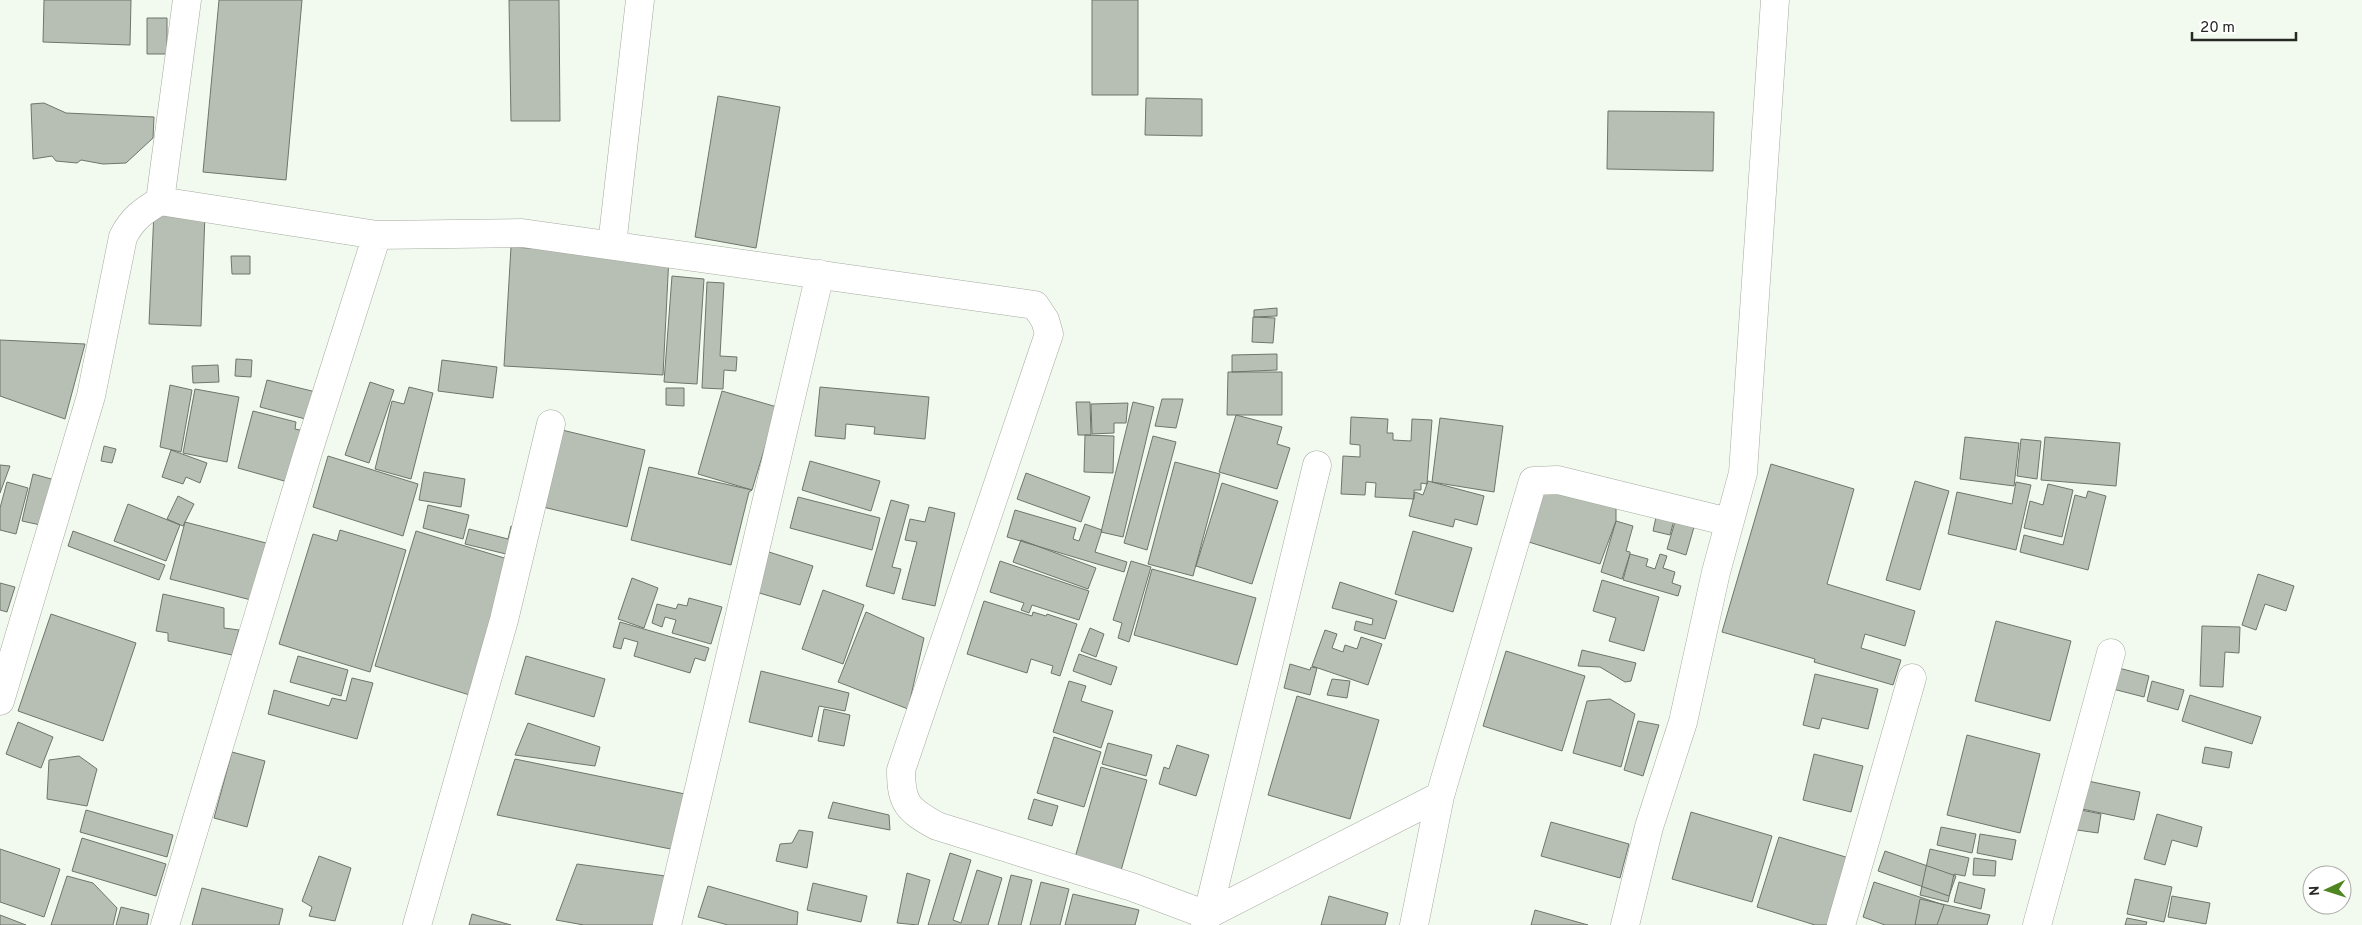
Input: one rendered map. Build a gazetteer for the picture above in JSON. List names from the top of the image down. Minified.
{"scale_bar":"20 m","north":"left"}
